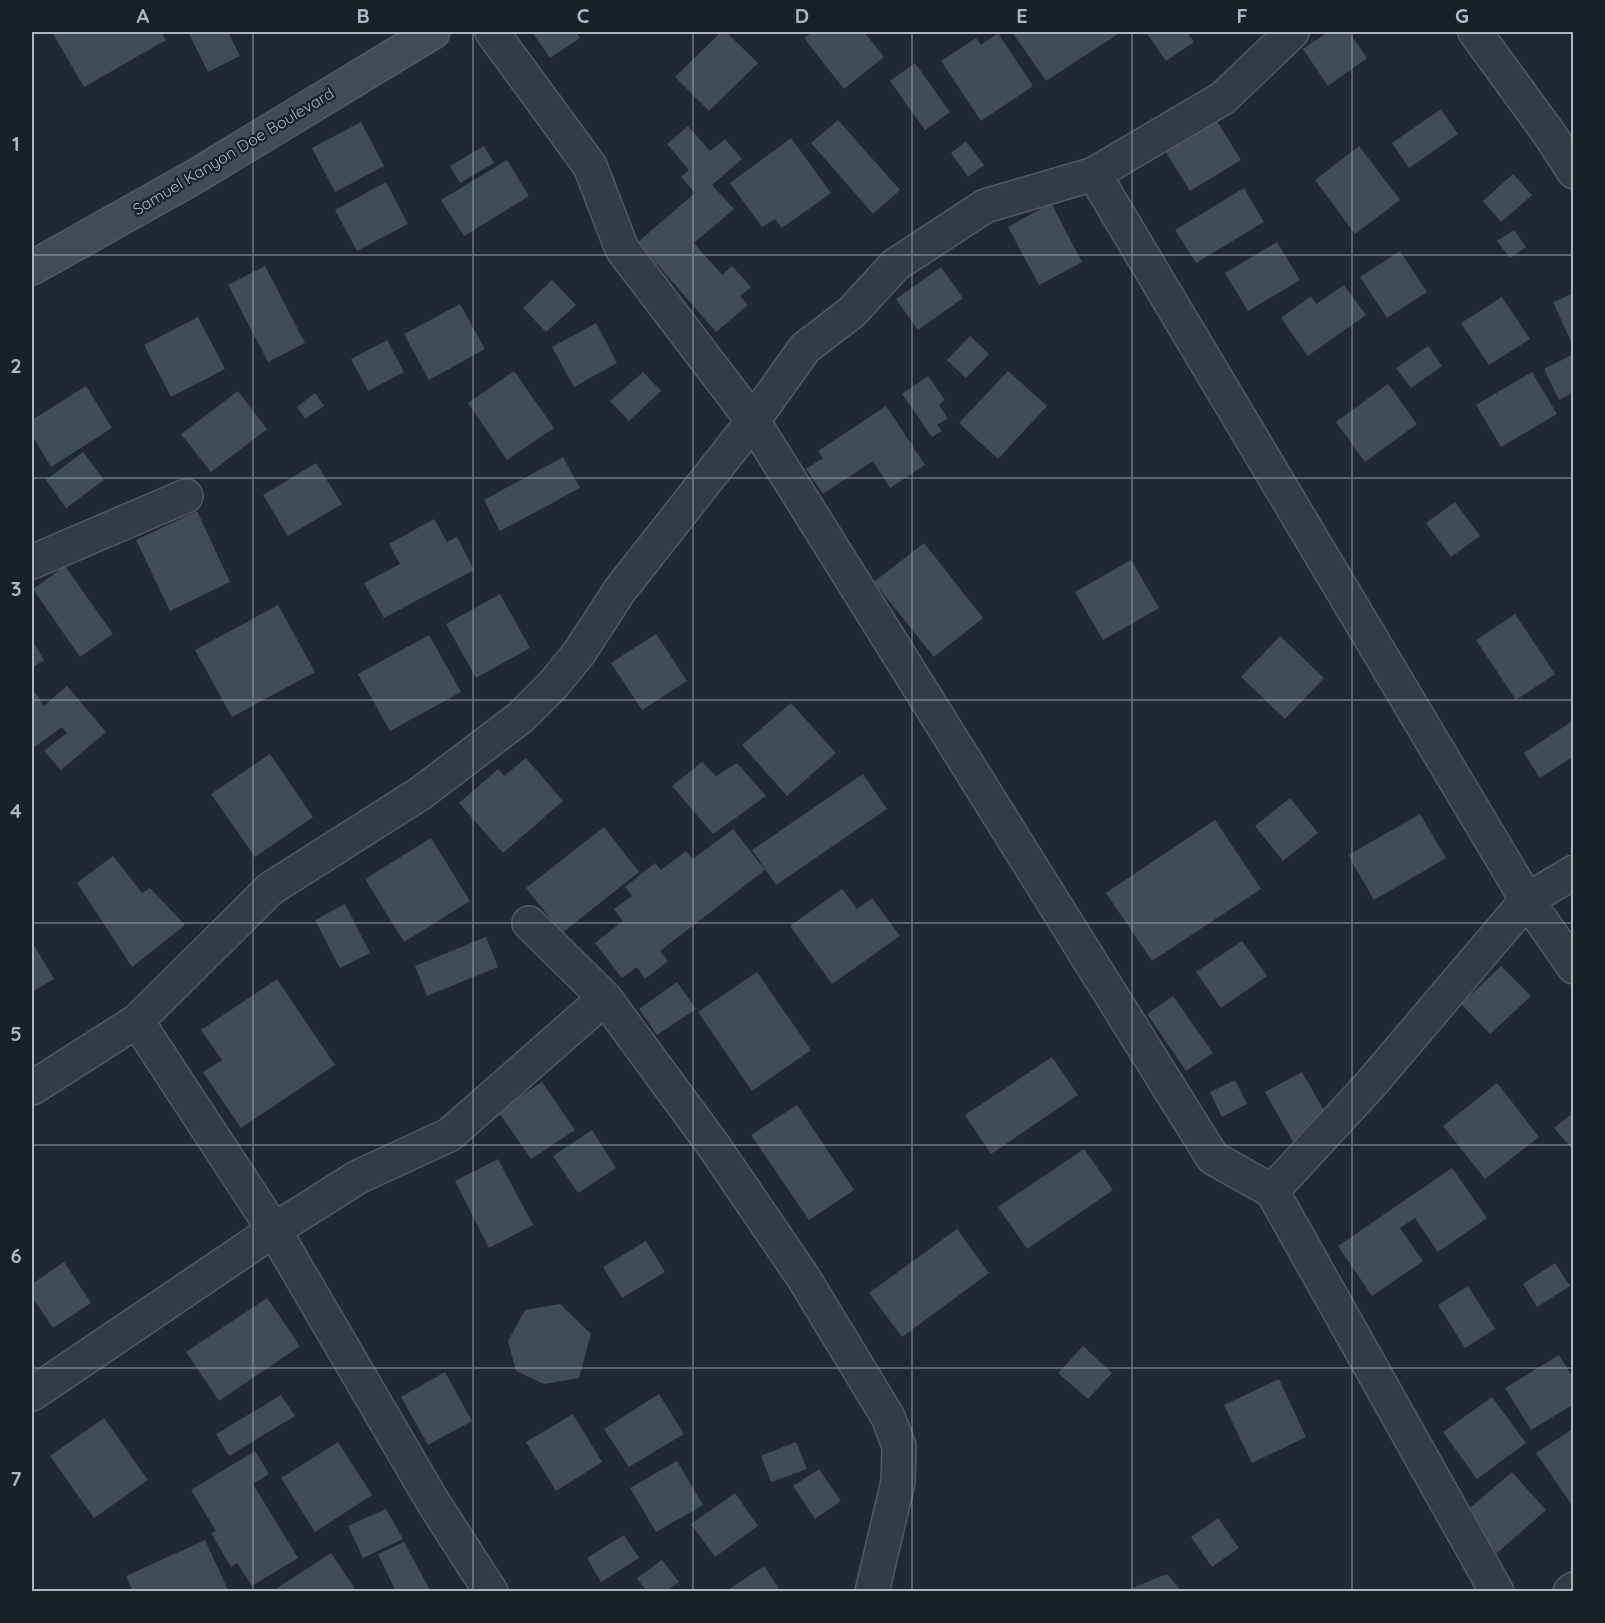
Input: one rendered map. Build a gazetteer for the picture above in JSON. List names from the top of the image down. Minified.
{"streets":{"street":["Samuel Kanyon Doe Boulevard"]},"grid":{"columns":["A","B","C","D","E","F","G"],"rows":["1","2","3","4","5","6","7"]}}
